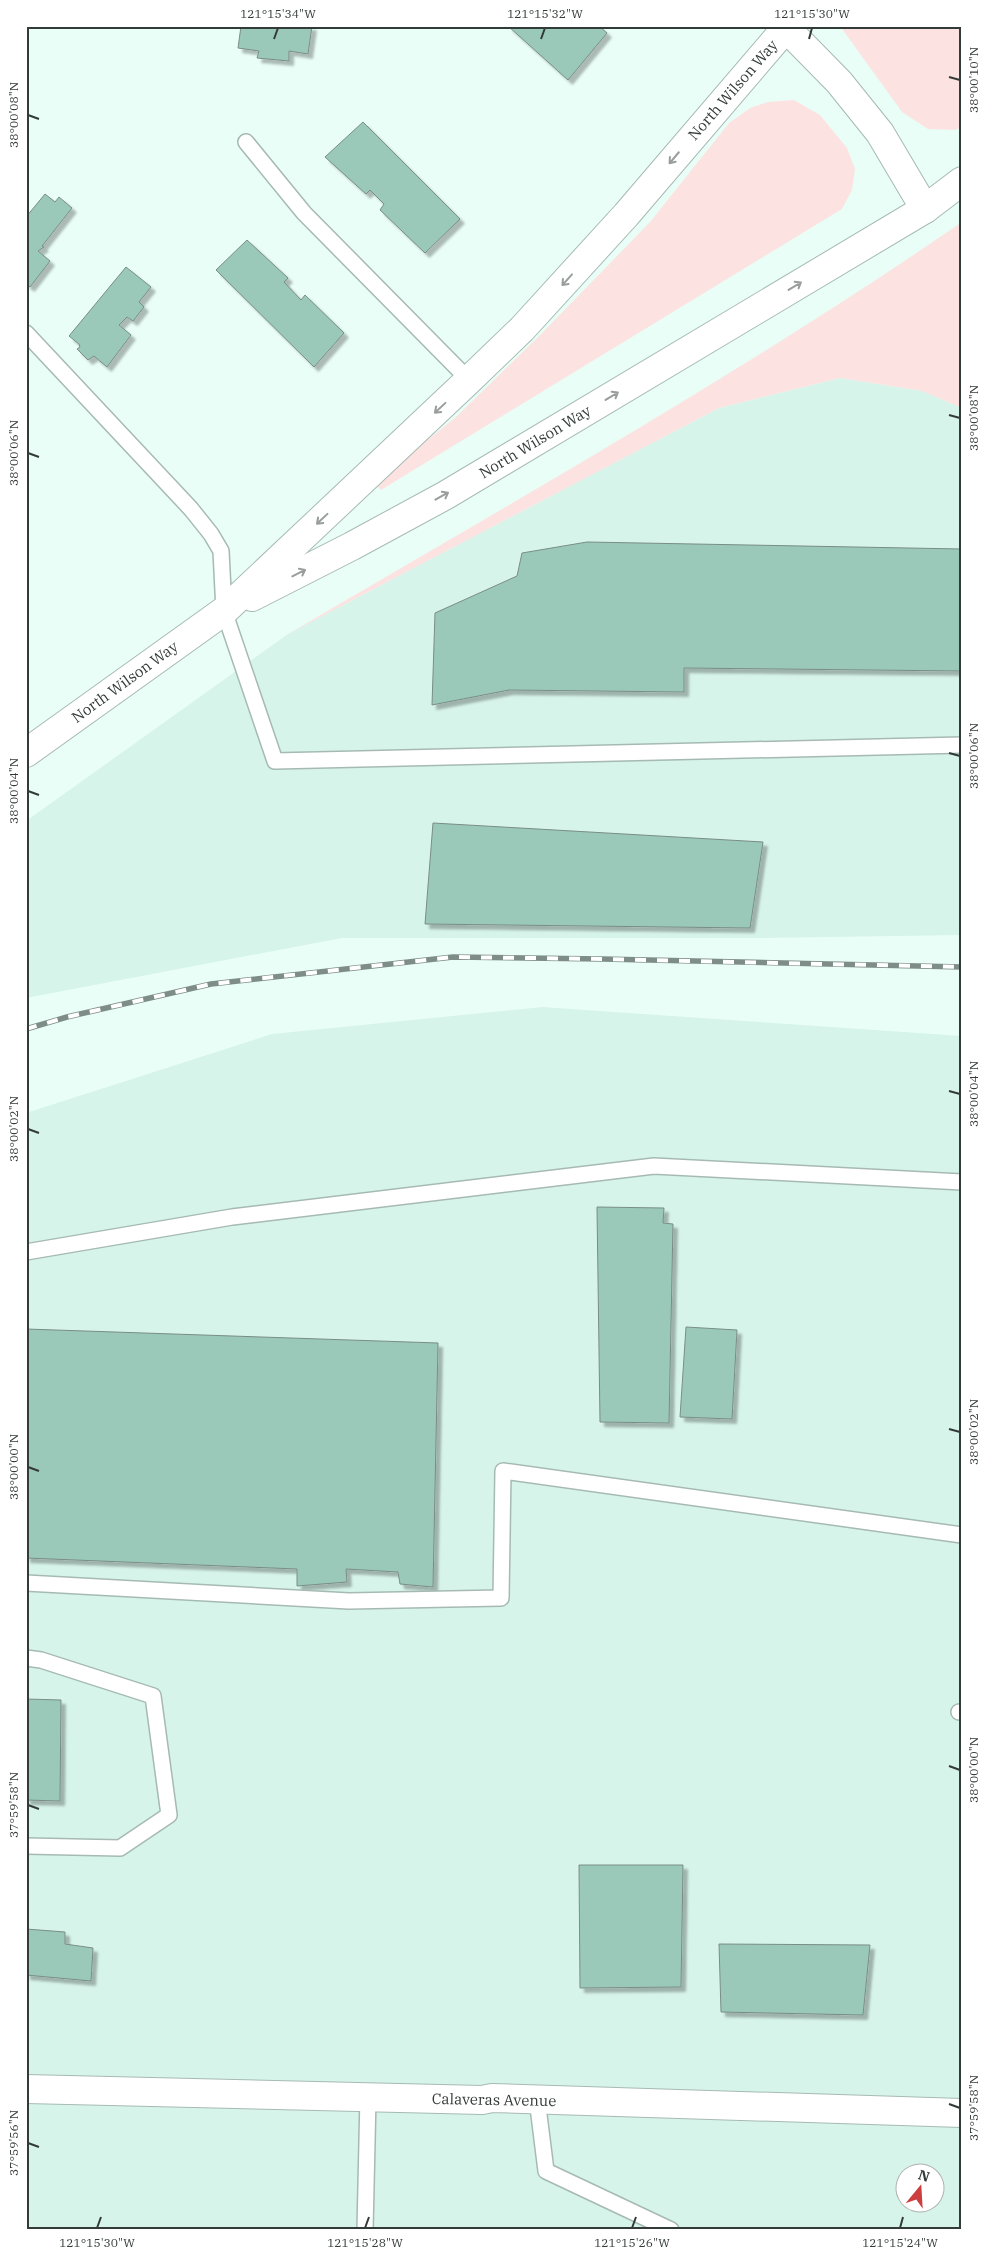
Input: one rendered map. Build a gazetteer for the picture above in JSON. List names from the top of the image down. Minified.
{"streets":{"main road":["North Wilson Way","Calaveras Avenue"]},"north":"top","coordinates":["121°15'34\"W","121°15'32\"W","121°15'30\"W","38°00'10\"N","38°00'08\"N","38°00'06\"N","38°00'04\"N","38°00'02\"N","38°00'00\"N","37°59'58\"N","37°59'56\"N","121°15'28\"W","121°15'26\"W","121°15'24\"W"]}
